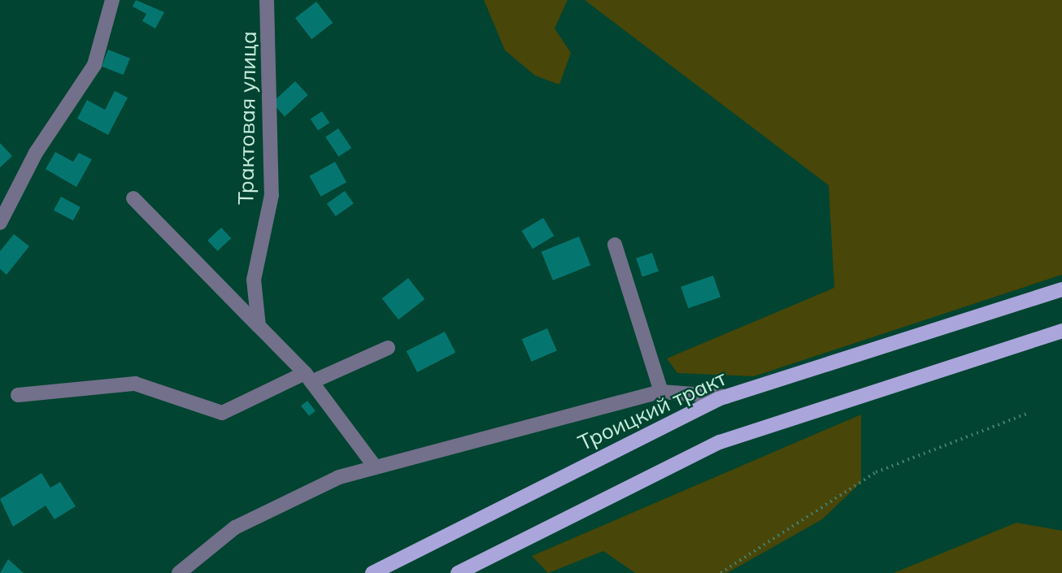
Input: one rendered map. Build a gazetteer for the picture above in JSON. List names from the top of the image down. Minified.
{"streets":{"main road":["Троицкий тракт"],"street":["Трактовая улица"]}}
